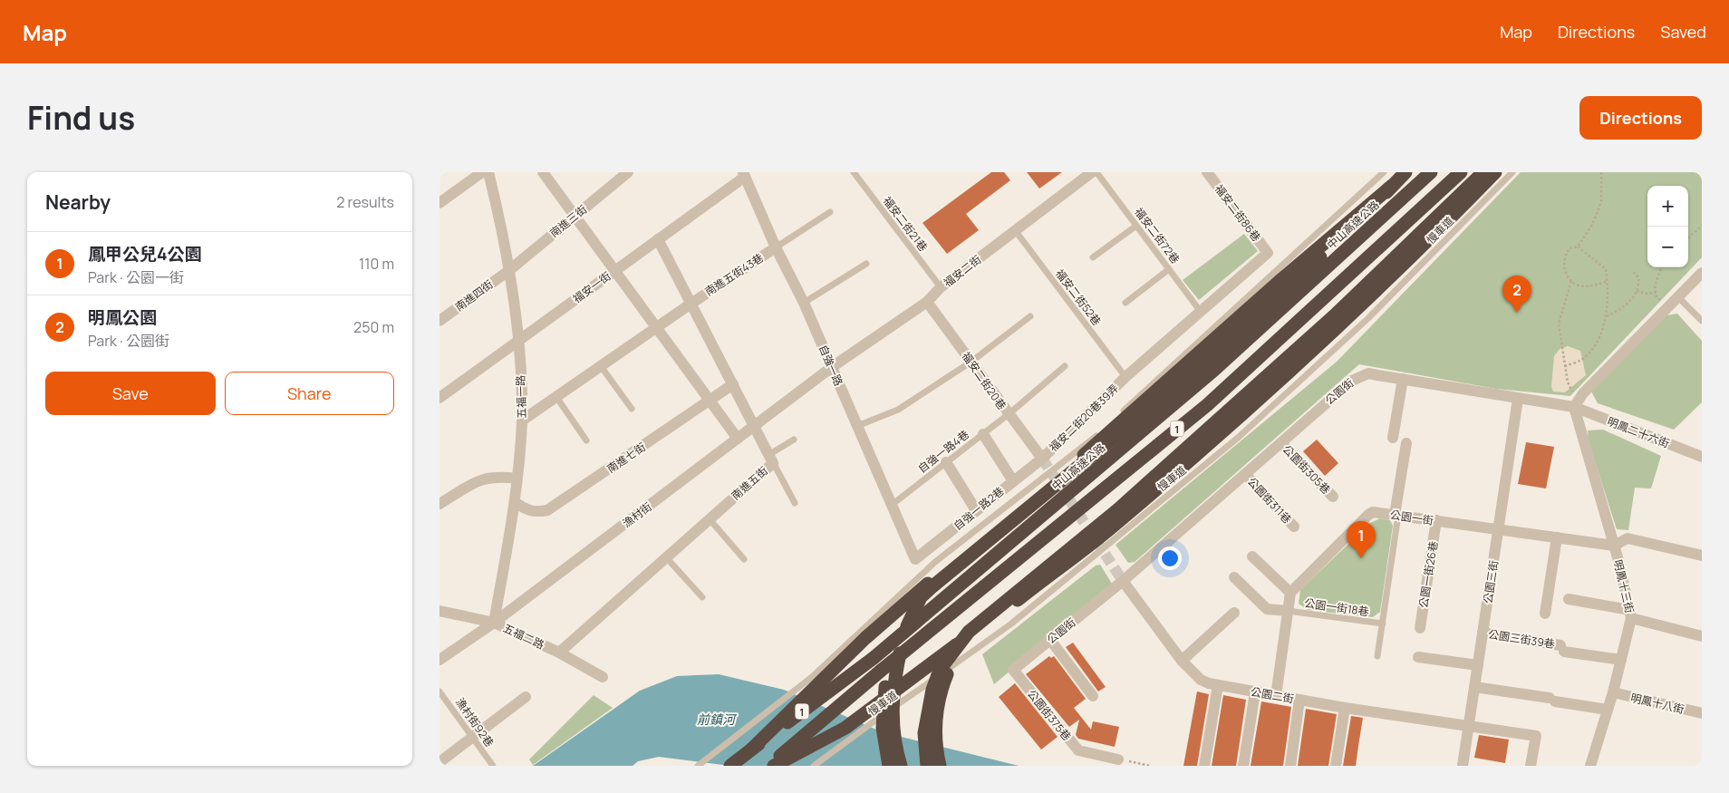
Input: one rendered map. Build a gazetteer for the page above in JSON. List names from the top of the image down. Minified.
{"streets":{"highway":["中山高速公路","1"],"street":["福安二街86巷","南進三街","福安二街","南進五街43巷","福安一街","南進四街","自強一路","福安二街20巷","公園街","五福一路","福安二街20巷39弄","明鳳二十六街","南進七街","公園街305巷","南進五街","公園街311巷","自強一路2巷","漁村街","公園一街","公園一街26巷","公園三街","明鳳十三街","五福二路","公園三街39巷","公園二街","明鳳十八街","公園街375巷"],"lane":["福安二街21巷","慢車道","福安二街72巷","福安二街52巷","自強一路4巷","公園一街18巷","漁村街92巷"]},"crossings":[["福安二街86巷","福安二街20巷39弄"],["南進三街","南進四街"],["南進三街","五福一路"],["福安二街21巷","福安二街"],["福安二街72巷","福安二街20巷39弄"],["福安二街","福安二街52巷"],["福安二街","自強一路"],["福安二街","福安二街20巷"],["福安二街","漁村街"],["南進五街43巷","自強一路"],["南進五街43巷","南進五街"],["福安一街","自強一路"],["福安一街","五福一路"],["福安一街","南進五街"],["南進四街","五福一路"],["福安二街52巷","福安二街20巷39弄"],["自強一路","自強一路4巷"],["自強一路","自強一路2巷"],["自強一路","漁村街"],["福安二街20巷","福安二街20巷39弄"],["福安二街20巷","自強一路4巷"],["福安二街20巷","自強一路2巷"],["公園街","明鳳二十六街"],["公園街","公園街305巷"],["公園街","公園街311巷"],["公園街","公園三街"],["公園街","明鳳十三街"],["公園街","公園二街"],["公園街","公園街375巷"],["五福一路","南進七街"],["五福一路","漁村街"],["五福一路","五福二路"],["福安二街20巷39弄","自強一路2巷"],["明鳳二十六街","明鳳十三街"],["南進七街","南進五街"],["南進五街","漁村街"],["南進五街","五福二路"],["漁村街","五福二路"],["公園一街","公園一街26巷"],["公園一街","公園三街"],["公園一街","明鳳十三街"],["公園一街","公園一街18巷"],["公園三街","公園三街39巷"],["公園三街","公園二街"],["明鳳十三街","公園三街39巷"],["明鳳十三街","明鳳十八街"]],"water":["前鎮河"],"page":{"header":"Map","nav":["Map","Directions","Saved"],"title":"Find us","buttons":["Directions",["Save","Share"]],"heading":["Nearby","2 results"],"map_buttons":["+","−"],"list":[{"mark":"1","name":"鳳甲公兒4公園","note":"Park · 公園一街","value":"110 m"},{"mark":"2","name":"明鳳公園","note":"Park · 公園街","value":"250 m"}],"pins":["2","1"]}}
